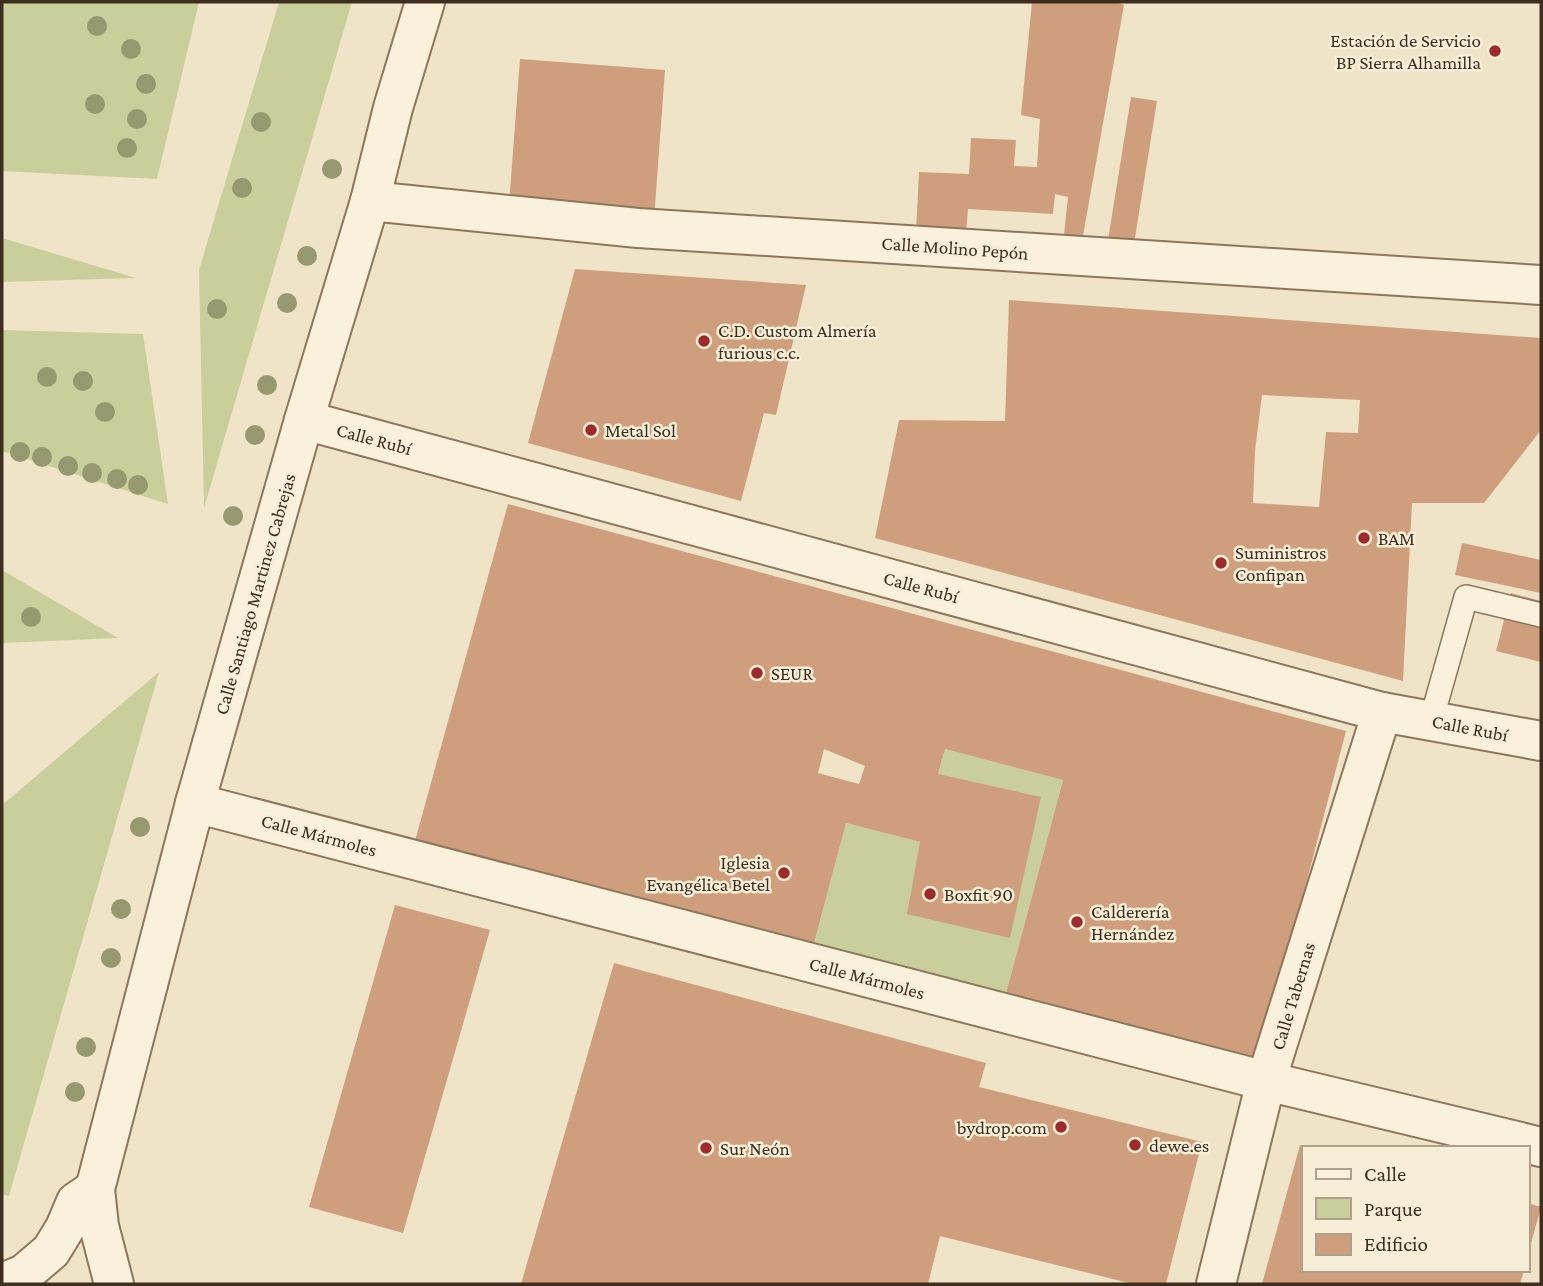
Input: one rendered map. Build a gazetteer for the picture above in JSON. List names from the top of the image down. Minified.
{"streets":{"street":["Calle Molino Pepón","Calle Rubí","Calle Santiago Martinez Cabrejas","Calle Mármoles","Calle Tabernas"]},"crossings":[["Calle Molino Pepón","Calle Santiago Martinez Cabrejas"],["Calle Rubí","Calle Santiago Martinez Cabrejas"],["Calle Rubí","Calle Tabernas"],["Calle Santiago Martinez Cabrejas","Calle Mármoles"],["Calle Mármoles","Calle Tabernas"]],"places":["Estación de Servicio BP Sierra Alhamilla","C.D. Custom Almería furious c.c.","Metal Sol","BAM","Suministros Confipan","SEUR","Iglesia Evangélica Betel","Boxfit 90","Calderería Hernández","bydrop.com","dewe.es","Sur Neón"],"legend":["Calle","Parque","Edificio"]}
